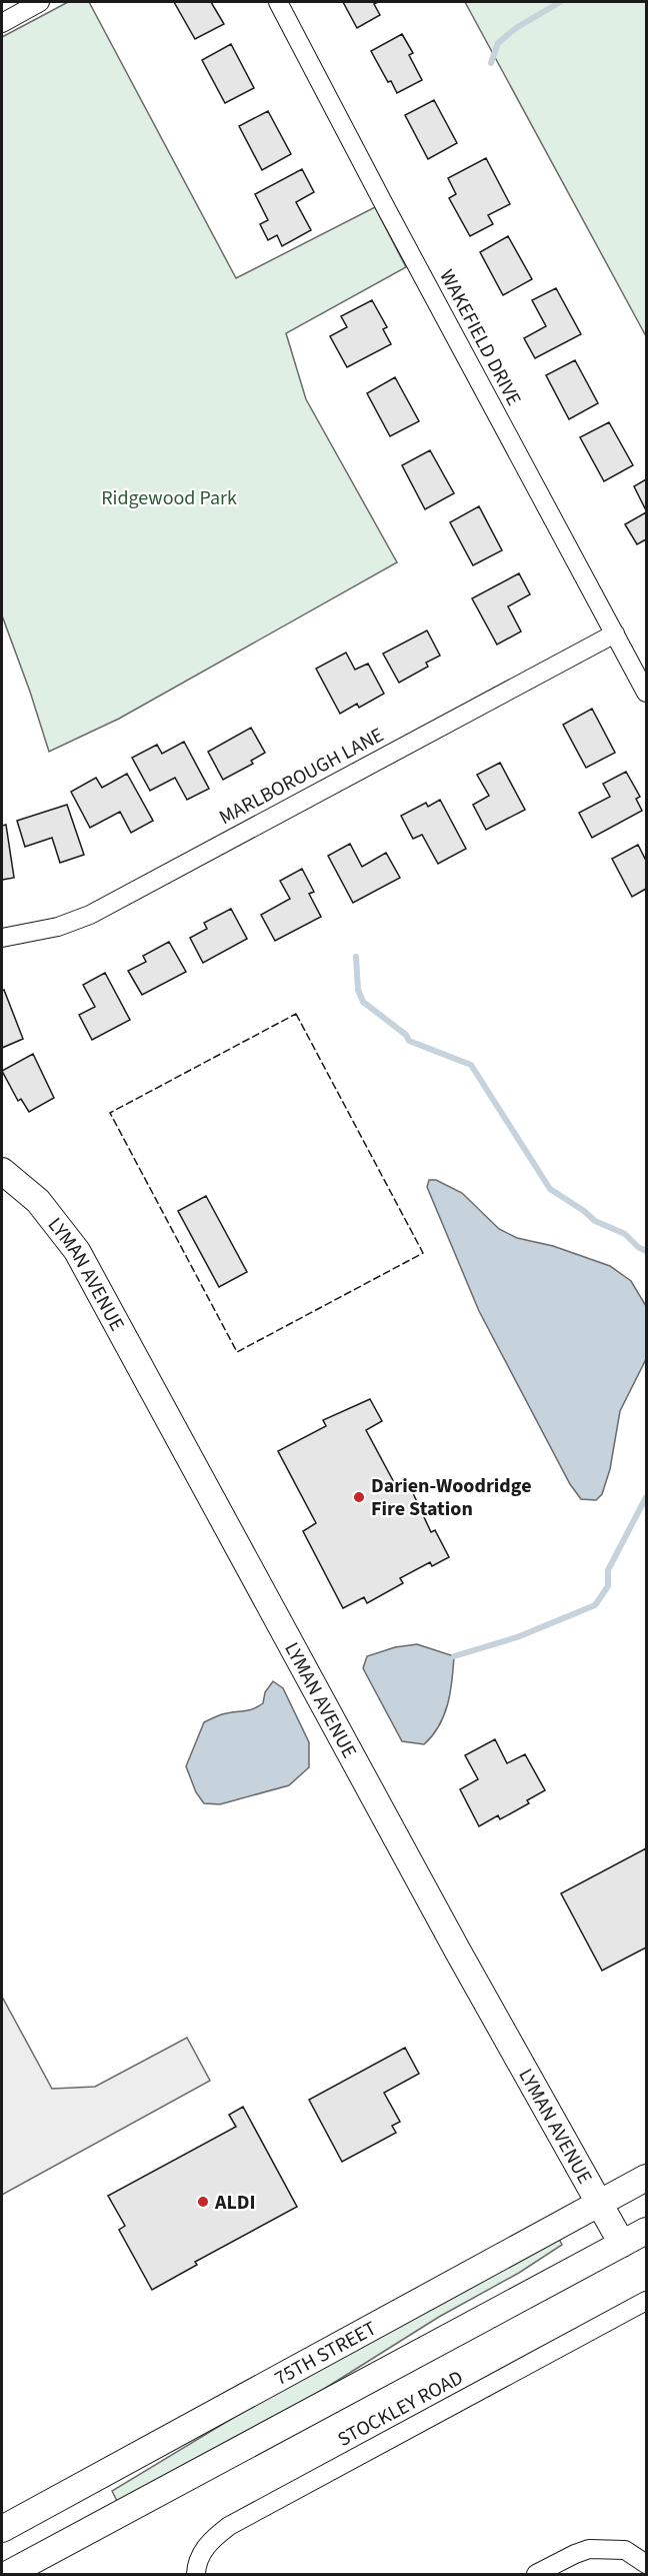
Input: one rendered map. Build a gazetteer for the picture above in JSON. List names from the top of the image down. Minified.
{"streets":{"main road":["LYMAN AVENUE","75TH STREET"],"street":["WAKEFIELD DRIVE","MARLBOROUGH LANE","STOCKLEY ROAD"]},"crossings":[["WAKEFIELD DRIVE","MARLBOROUGH LANE"],["LYMAN AVENUE","75TH STREET"]],"parks":["Ridgewood Park"],"places":["Darien-Woodridge Fire Station","ALDI"]}
